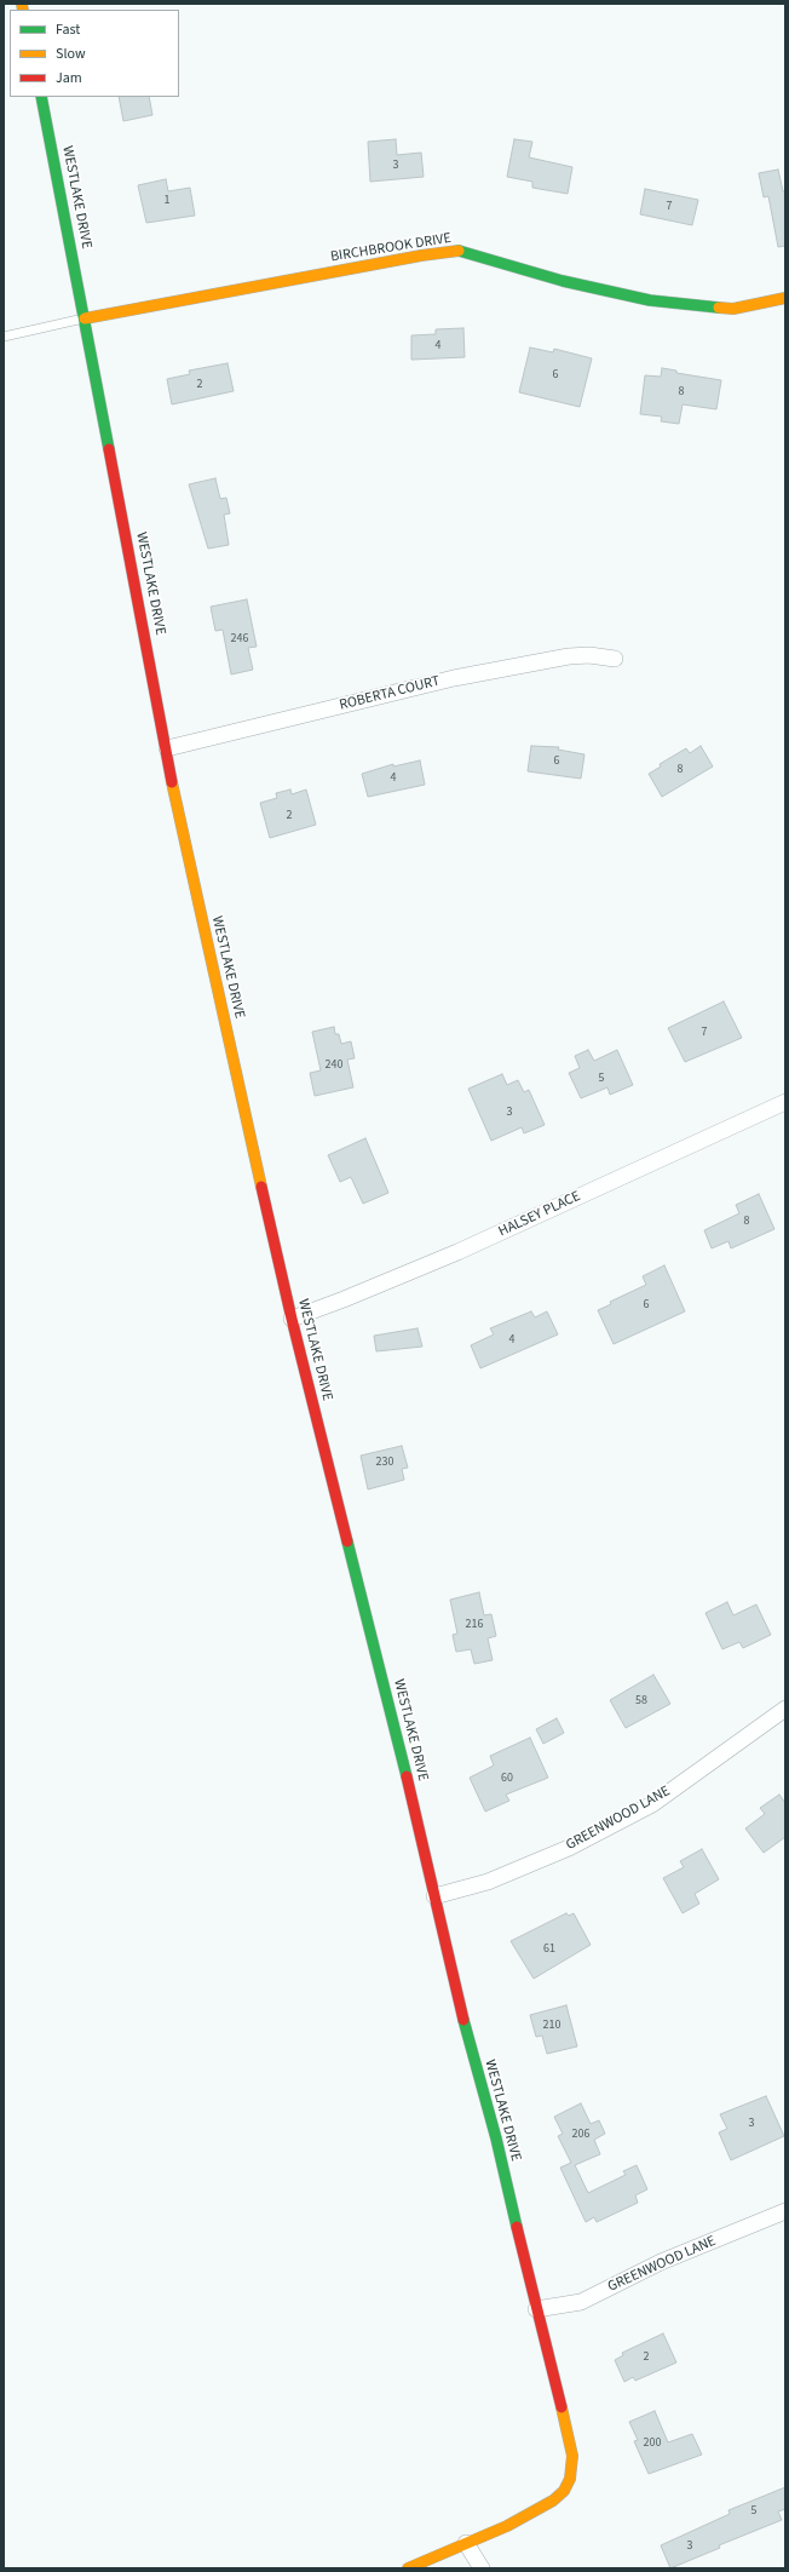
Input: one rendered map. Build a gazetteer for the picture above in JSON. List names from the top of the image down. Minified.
{"streets":{"street":["WESTLAKE DRIVE","BIRCHBROOK DRIVE","ROBERTA COURT","HALSEY PLACE","GREENWOOD LANE"]},"crossings":[["WESTLAKE DRIVE","BIRCHBROOK DRIVE"],["WESTLAKE DRIVE","ROBERTA COURT"],["WESTLAKE DRIVE","HALSEY PLACE"],["WESTLAKE DRIVE","GREENWOOD LANE"]],"house_numbers":["3","1","7","4","6","2","8","246","6","8","4","2","7","240","5","3","8","6","4","230","216","58","60","61","210","3","206","2","200","5","3"],"legend":["Fast","Slow","Jam"]}
